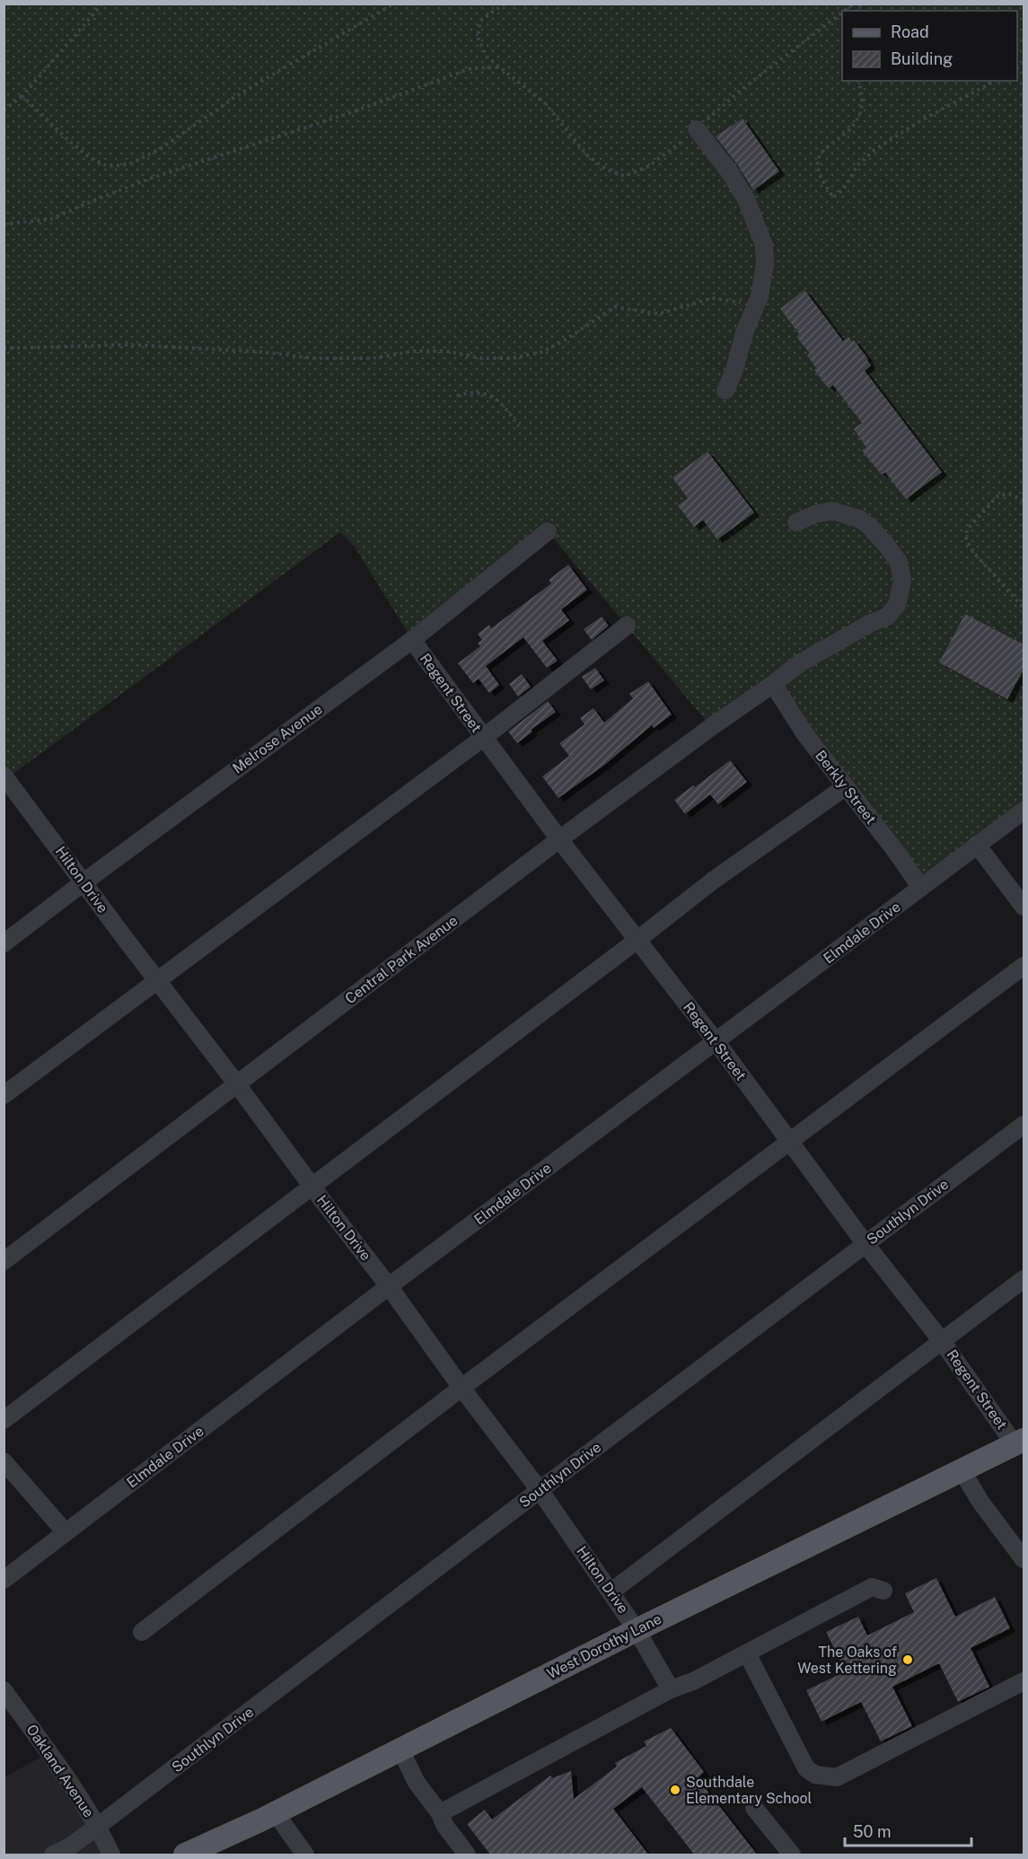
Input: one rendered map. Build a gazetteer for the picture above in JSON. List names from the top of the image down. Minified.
{"streets":{"main road":["West Dorothy Lane"],"street":["Regent Street","Melrose Avenue","Berkly Street","Hilton Drive","Elmdale Drive","Central Park Avenue","Southlyn Drive","Oakland Avenue"]},"crossings":[["Regent Street","Melrose Avenue"],["Regent Street","Elmdale Drive"],["Regent Street","Central Park Avenue"],["Regent Street","Southlyn Drive"],["Regent Street","West Dorothy Lane"],["Melrose Avenue","Hilton Drive"],["Berkly Street","Elmdale Drive"],["Berkly Street","Central Park Avenue"],["Hilton Drive","Elmdale Drive"],["Hilton Drive","Central Park Avenue"],["Hilton Drive","Southlyn Drive"],["Hilton Drive","West Dorothy Lane"],["Southlyn Drive","Oakland Avenue"]],"places":["The Oaks of West Kettering","Southdale Elementary School"],"legend":["Road","Building"],"scale_bar":"50 m"}
